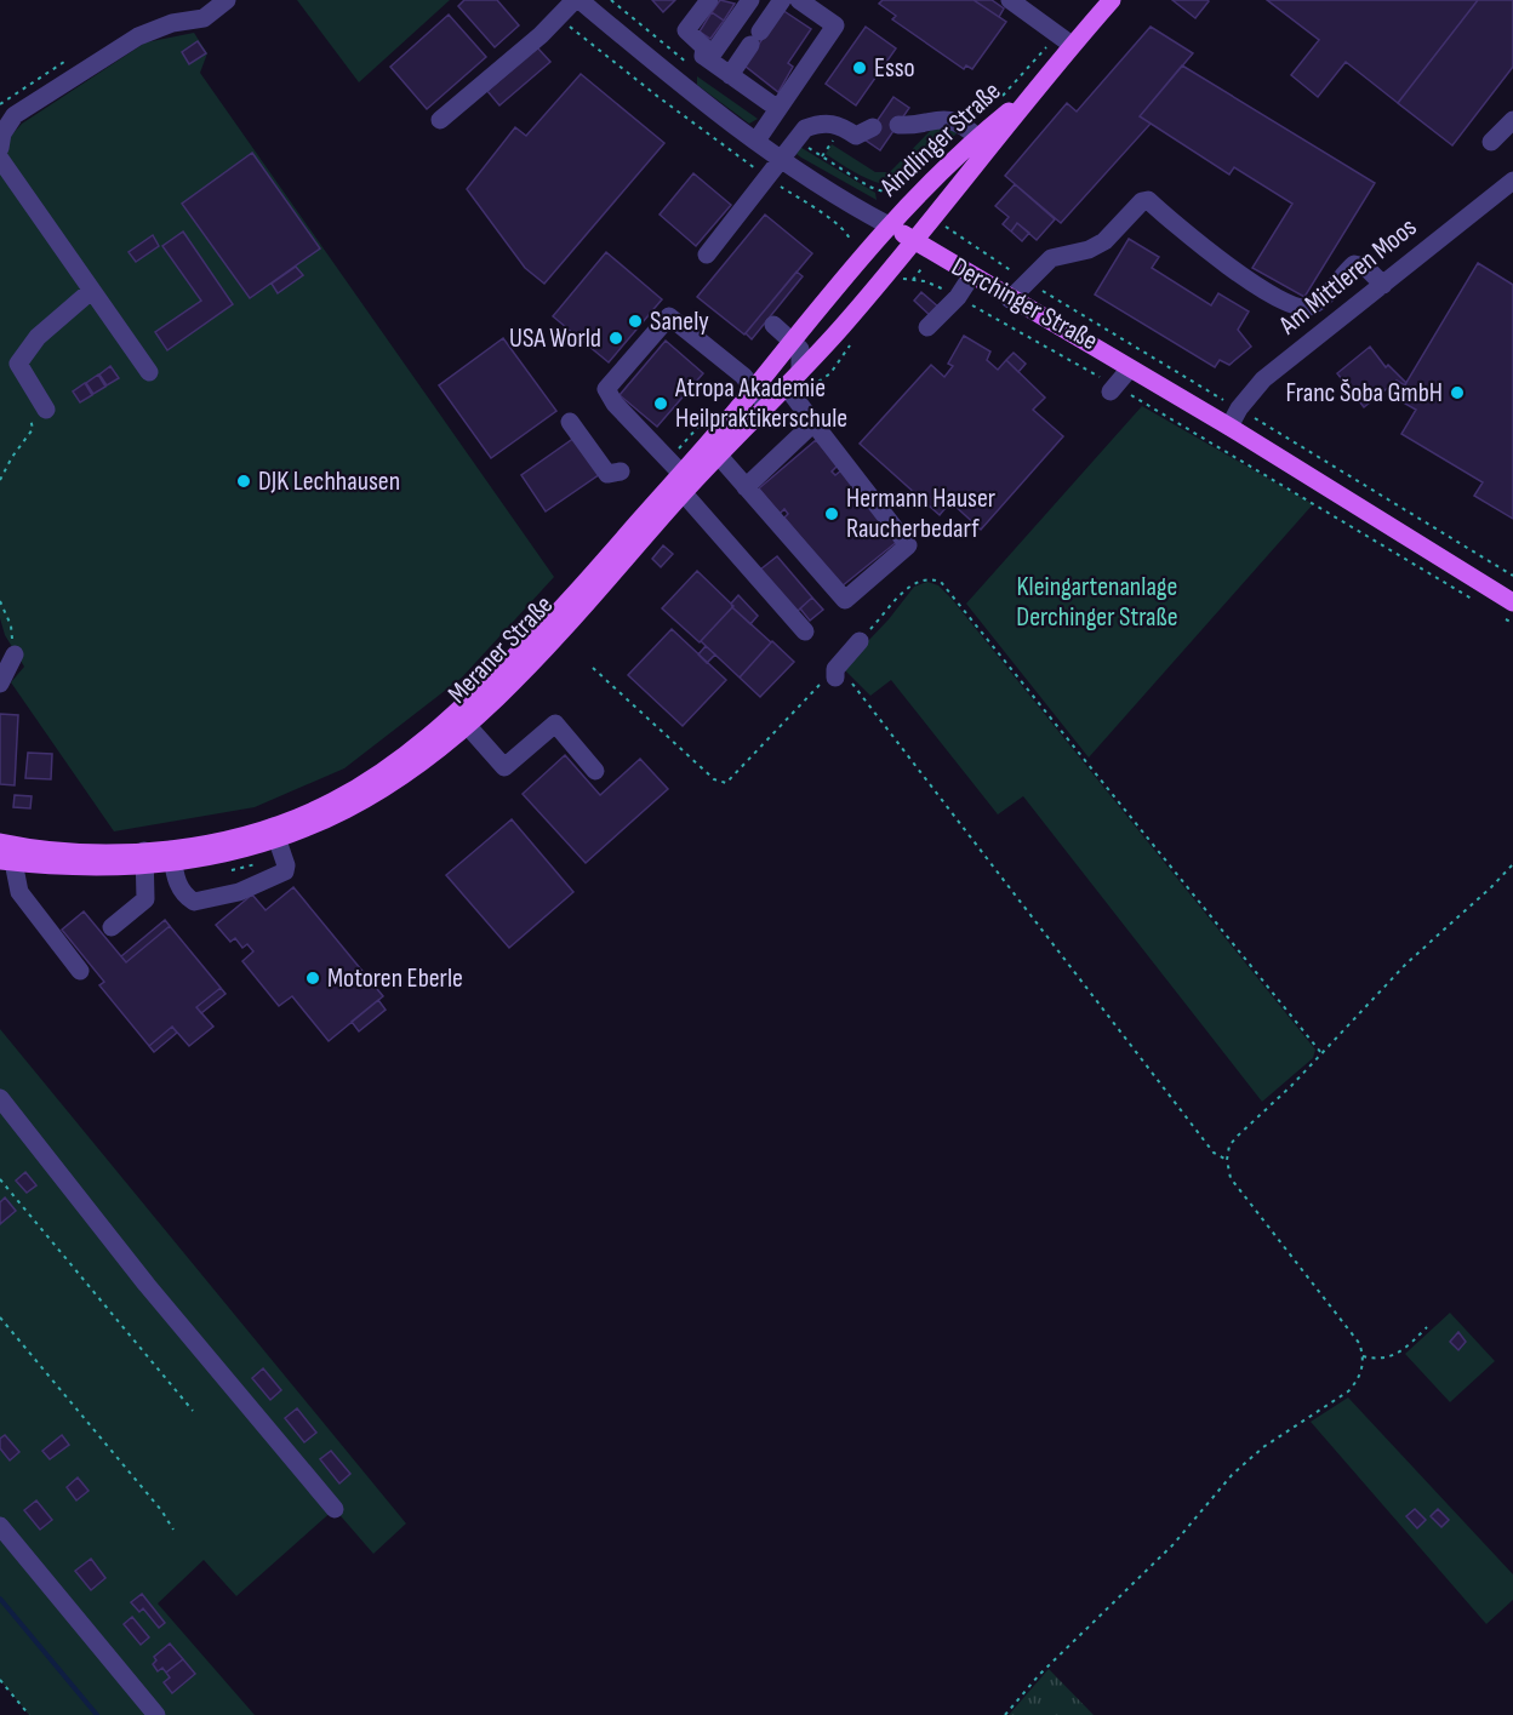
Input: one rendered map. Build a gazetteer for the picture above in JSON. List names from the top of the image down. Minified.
{"streets":{"main road":["Aindlinger Straße","Derchinger Straße","Meraner Straße"],"street":["Am Mittleren Moos"]},"crossings":[["Aindlinger Straße","Derchinger Straße"],["Aindlinger Straße","Meraner Straße"],["Am Mittleren Moos","Derchinger Straße"],["Derchinger Straße","Meraner Straße"]],"parks":["Kleingartenanlage Derchinger Straße"],"places":["Esso","Sanely","USA World","Franc Šoba GmbH","Atropa Akademie Heilpraktikerschule","DJK Lechhausen","Hermann Hauser Raucherbedarf","Motoren Eberle"]}
